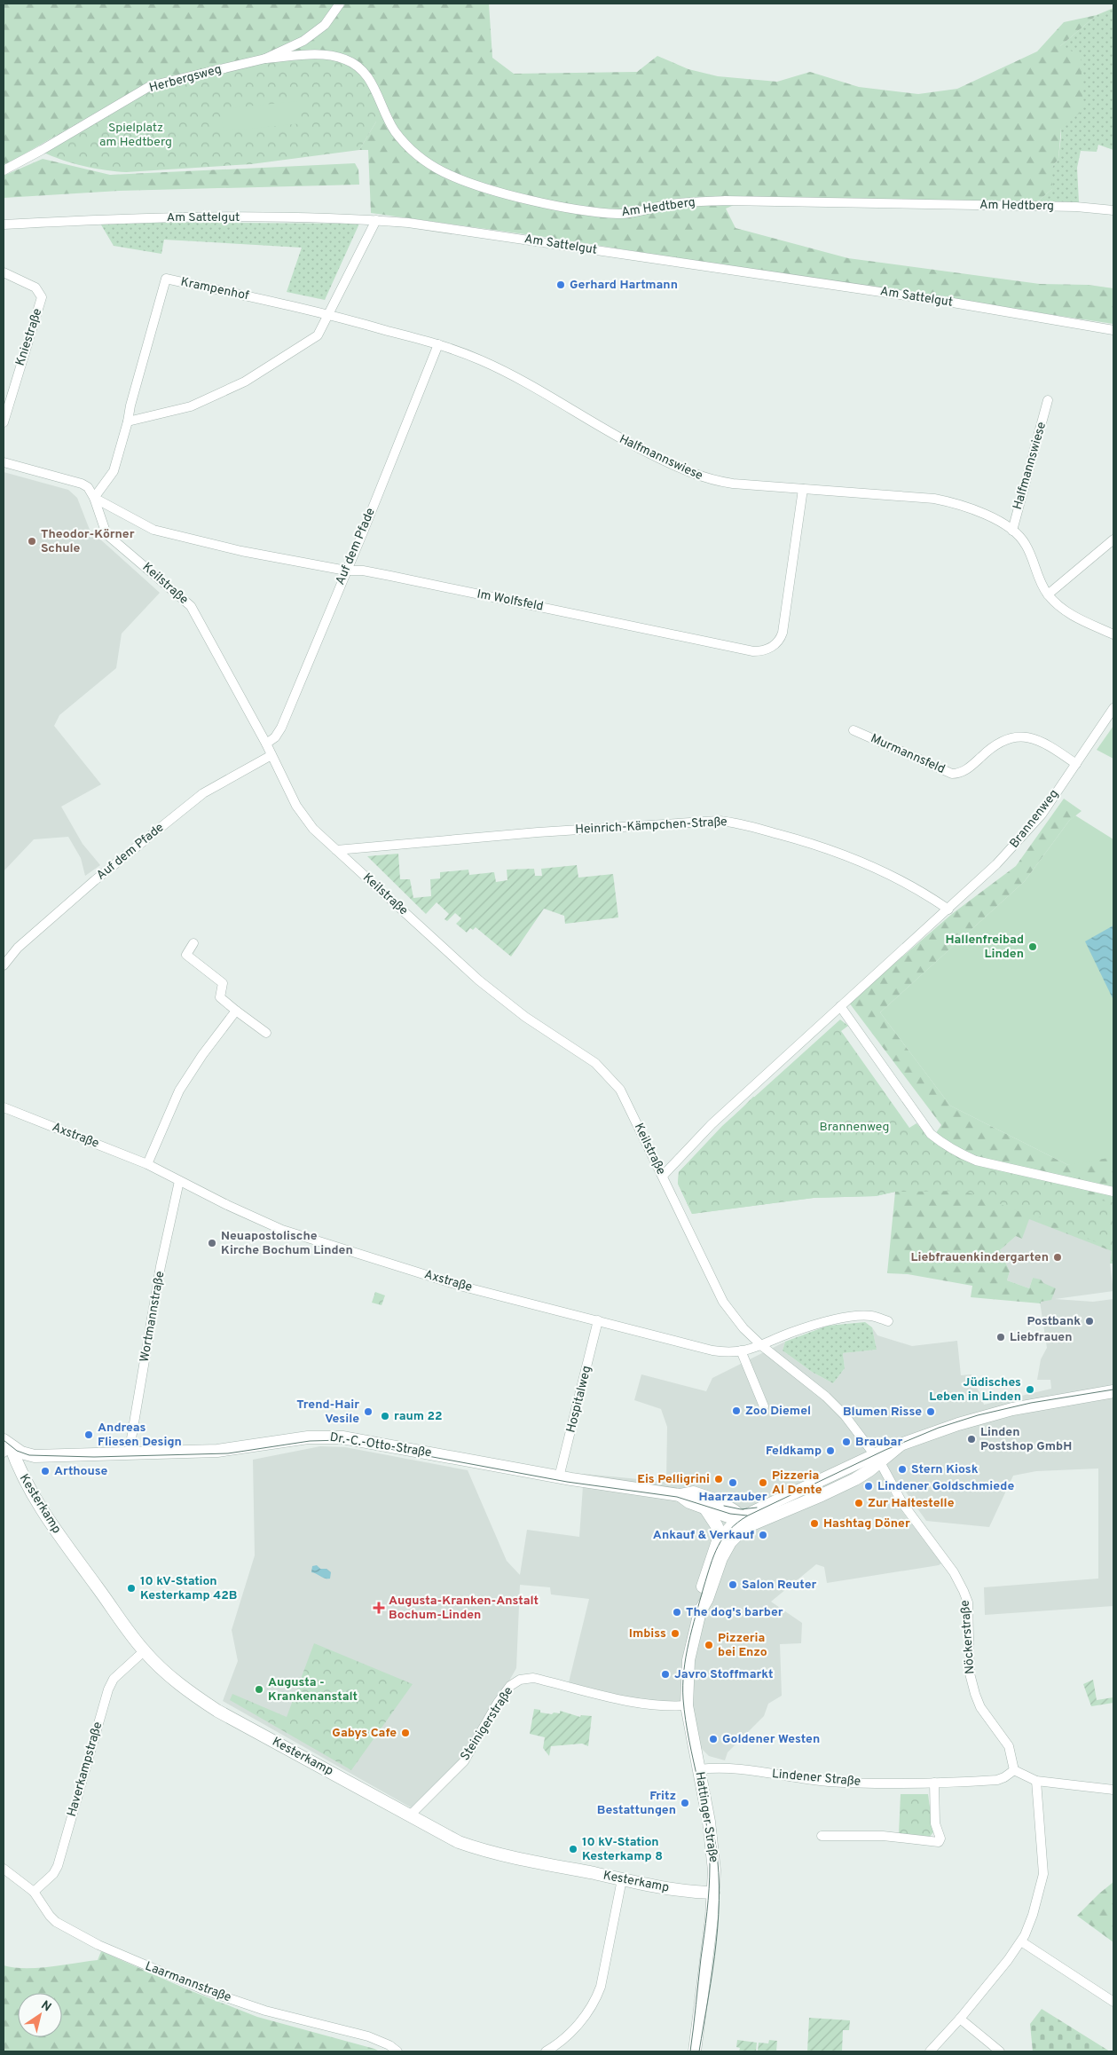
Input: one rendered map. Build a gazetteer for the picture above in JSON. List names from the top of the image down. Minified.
{"streets":{"street":["Herbergsweg","Am Hedtberg","Am Sattelgut","Krampenhof","Kniestraße","Halfmannswiese","Auf dem Pfade","Keilstraße","Im Wolfsfeld","Murmannsfeld","Brannenweg","Heinrich-Kämpchen-Straße","Axstraße","Wortmannstraße","Hospitalweg","Dr.-C.-Otto-Straße","Kesterkamp","Nöckerstraße","Steinigerstraße","Haverkampstraße","Lindener Straße","Hattinger Straße","Laarmannstraße"]},"crossings":[["Herbergsweg","Am Hedtberg"],["Krampenhof","Halfmannswiese"],["Krampenhof","Keilstraße"],["Krampenhof","Im Wolfsfeld"],["Halfmannswiese","Auf dem Pfade"],["Halfmannswiese","Im Wolfsfeld"],["Auf dem Pfade","Keilstraße"],["Auf dem Pfade","Im Wolfsfeld"],["Keilstraße","Im Wolfsfeld"],["Keilstraße","Brannenweg"],["Keilstraße","Heinrich-Kämpchen-Straße"],["Keilstraße","Axstraße"],["Keilstraße","Nöckerstraße"],["Keilstraße","Hattinger Straße"],["Murmannsfeld","Brannenweg"],["Brannenweg","Heinrich-Kämpchen-Straße"],["Axstraße","Wortmannstraße"],["Axstraße","Hospitalweg"],["Wortmannstraße","Dr.-C.-Otto-Straße"],["Hospitalweg","Dr.-C.-Otto-Straße"],["Dr.-C.-Otto-Straße","Kesterkamp"],["Dr.-C.-Otto-Straße","Hattinger Straße"],["Kesterkamp","Steinigerstraße"],["Kesterkamp","Haverkampstraße"],["Kesterkamp","Hattinger Straße"],["Nöckerstraße","Lindener Straße"],["Nöckerstraße","Hattinger Straße"],["Steinigerstraße","Hattinger Straße"],["Haverkampstraße","Laarmannstraße"],["Lindener Straße","Hattinger Straße"]],"parks":["Spielplatz am Hedtberg","Brannenweg"],"places":{"other":["Gerhard Hartmann","Theodor-Körner Schule","Hallenfreibad Linden","Neuapostolische Kirche Bochum Linden","Liebfrauenkindergarten","Postbank","Liebfrauen","Jüdisches Leben in Linden","Zoo Diemel","Trend-Hair Vesile","Blumen Risse","raum 22","Andreas Fliesen Design","Linden Postshop GmbH","Braubar","Feldkamp","Stern Kiosk","Arthouse","Eis Pelligrini","Haarzauber","Pizzeria Al Dente","Lindener Goldschmiede","Zur Haltestelle","Hashtag Döner","Ankauf & Verkauf","Salon Reuter","10 kV-Station Kesterkamp 42B","The dog's barber","Imbiss","Pizzeria bei Enzo","Javro Stoffmarkt","Augusta - Krankenanstalt","Gabys Cafe","Goldener Westen","Fritz Bestattungen","10 kV-Station Kesterkamp 8"],"health":["Augusta-Kranken-Anstalt Bochum-Linden"]},"north":"top right"}
